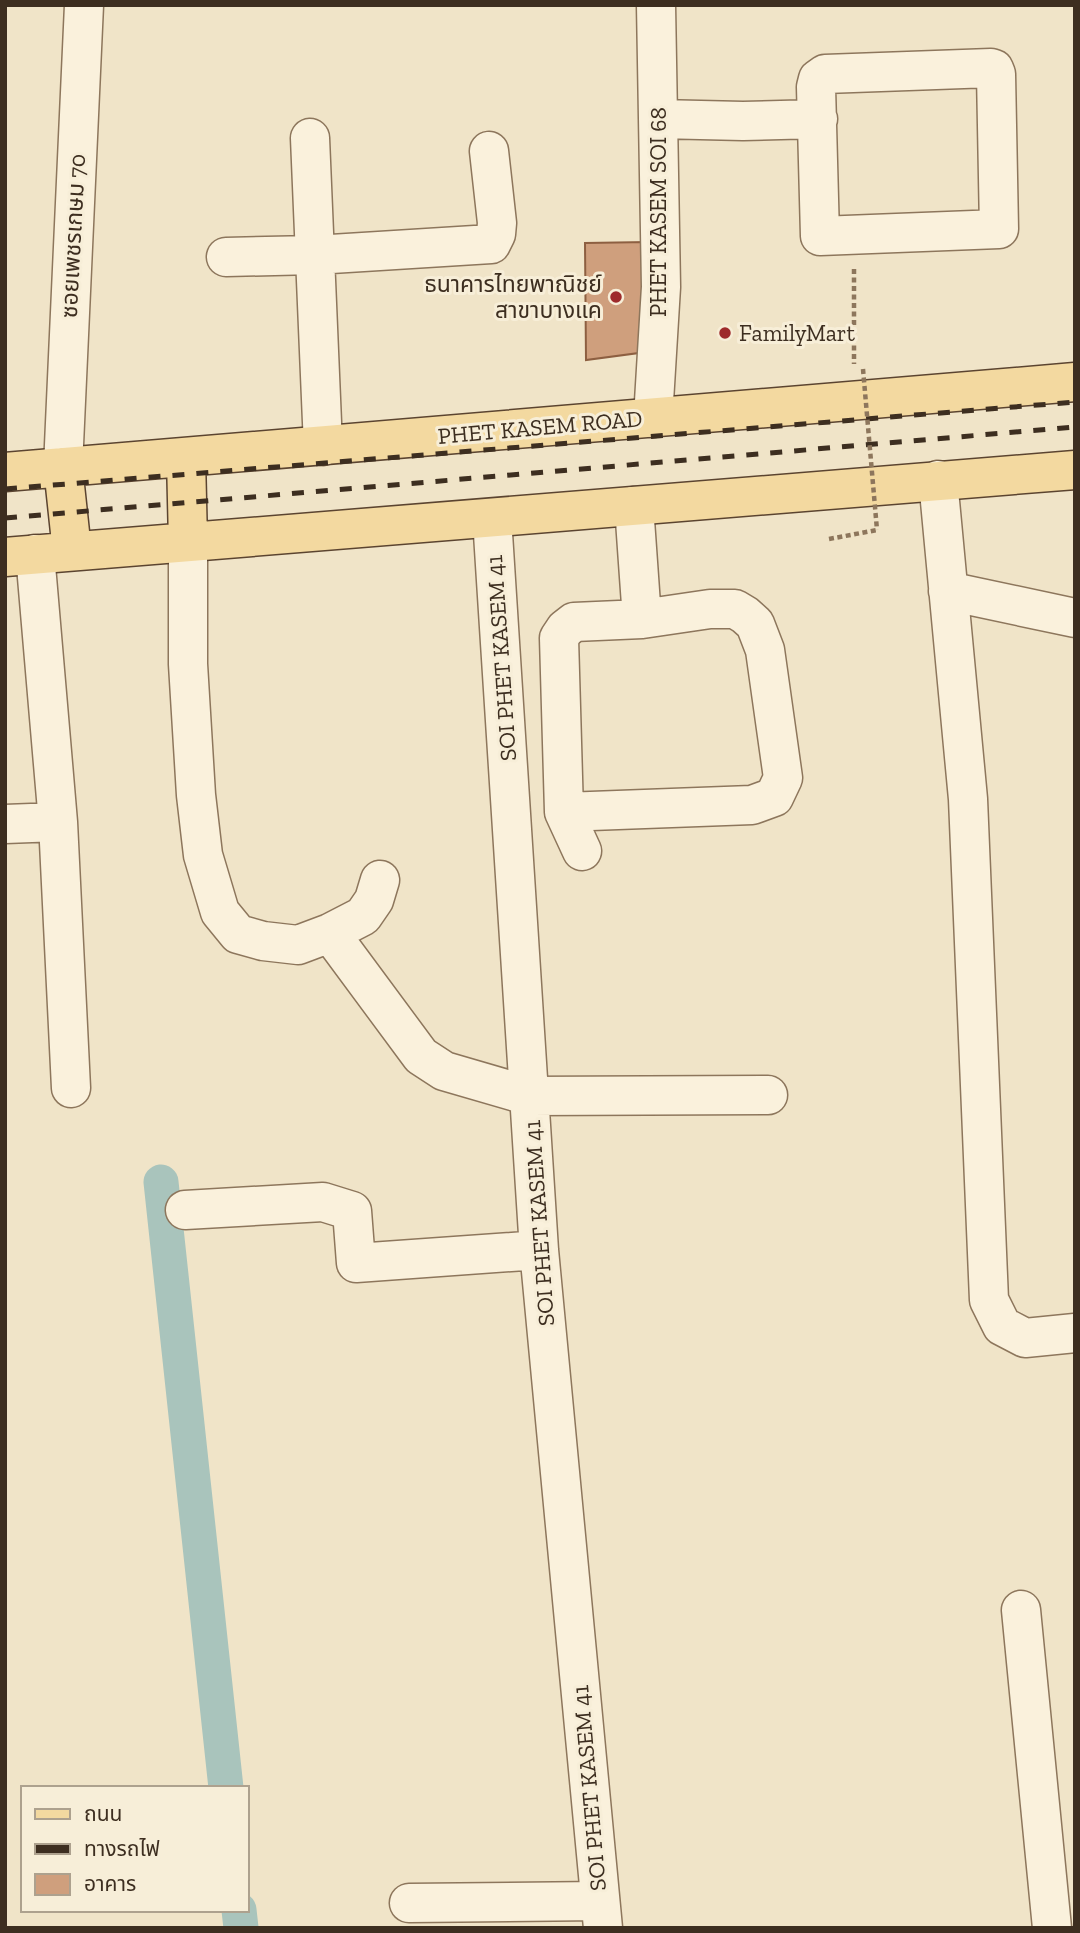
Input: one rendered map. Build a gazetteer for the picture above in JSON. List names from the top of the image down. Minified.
{"streets":{"main road":["PHET KASEM ROAD"],"street":["PHET KASEM SOI 68","ซอยเพชรเกษม 70","SOI PHET KASEM 41"]},"crossings":[["PHET KASEM SOI 68","PHET KASEM ROAD"],["ซอยเพชรเกษม 70","PHET KASEM ROAD"]],"places":["ธนาคารไทยพาณิชย์ สาขาบางแค","FamilyMart"],"legend":["ถนน","ทางรถไฟ","อาคาร"]}
